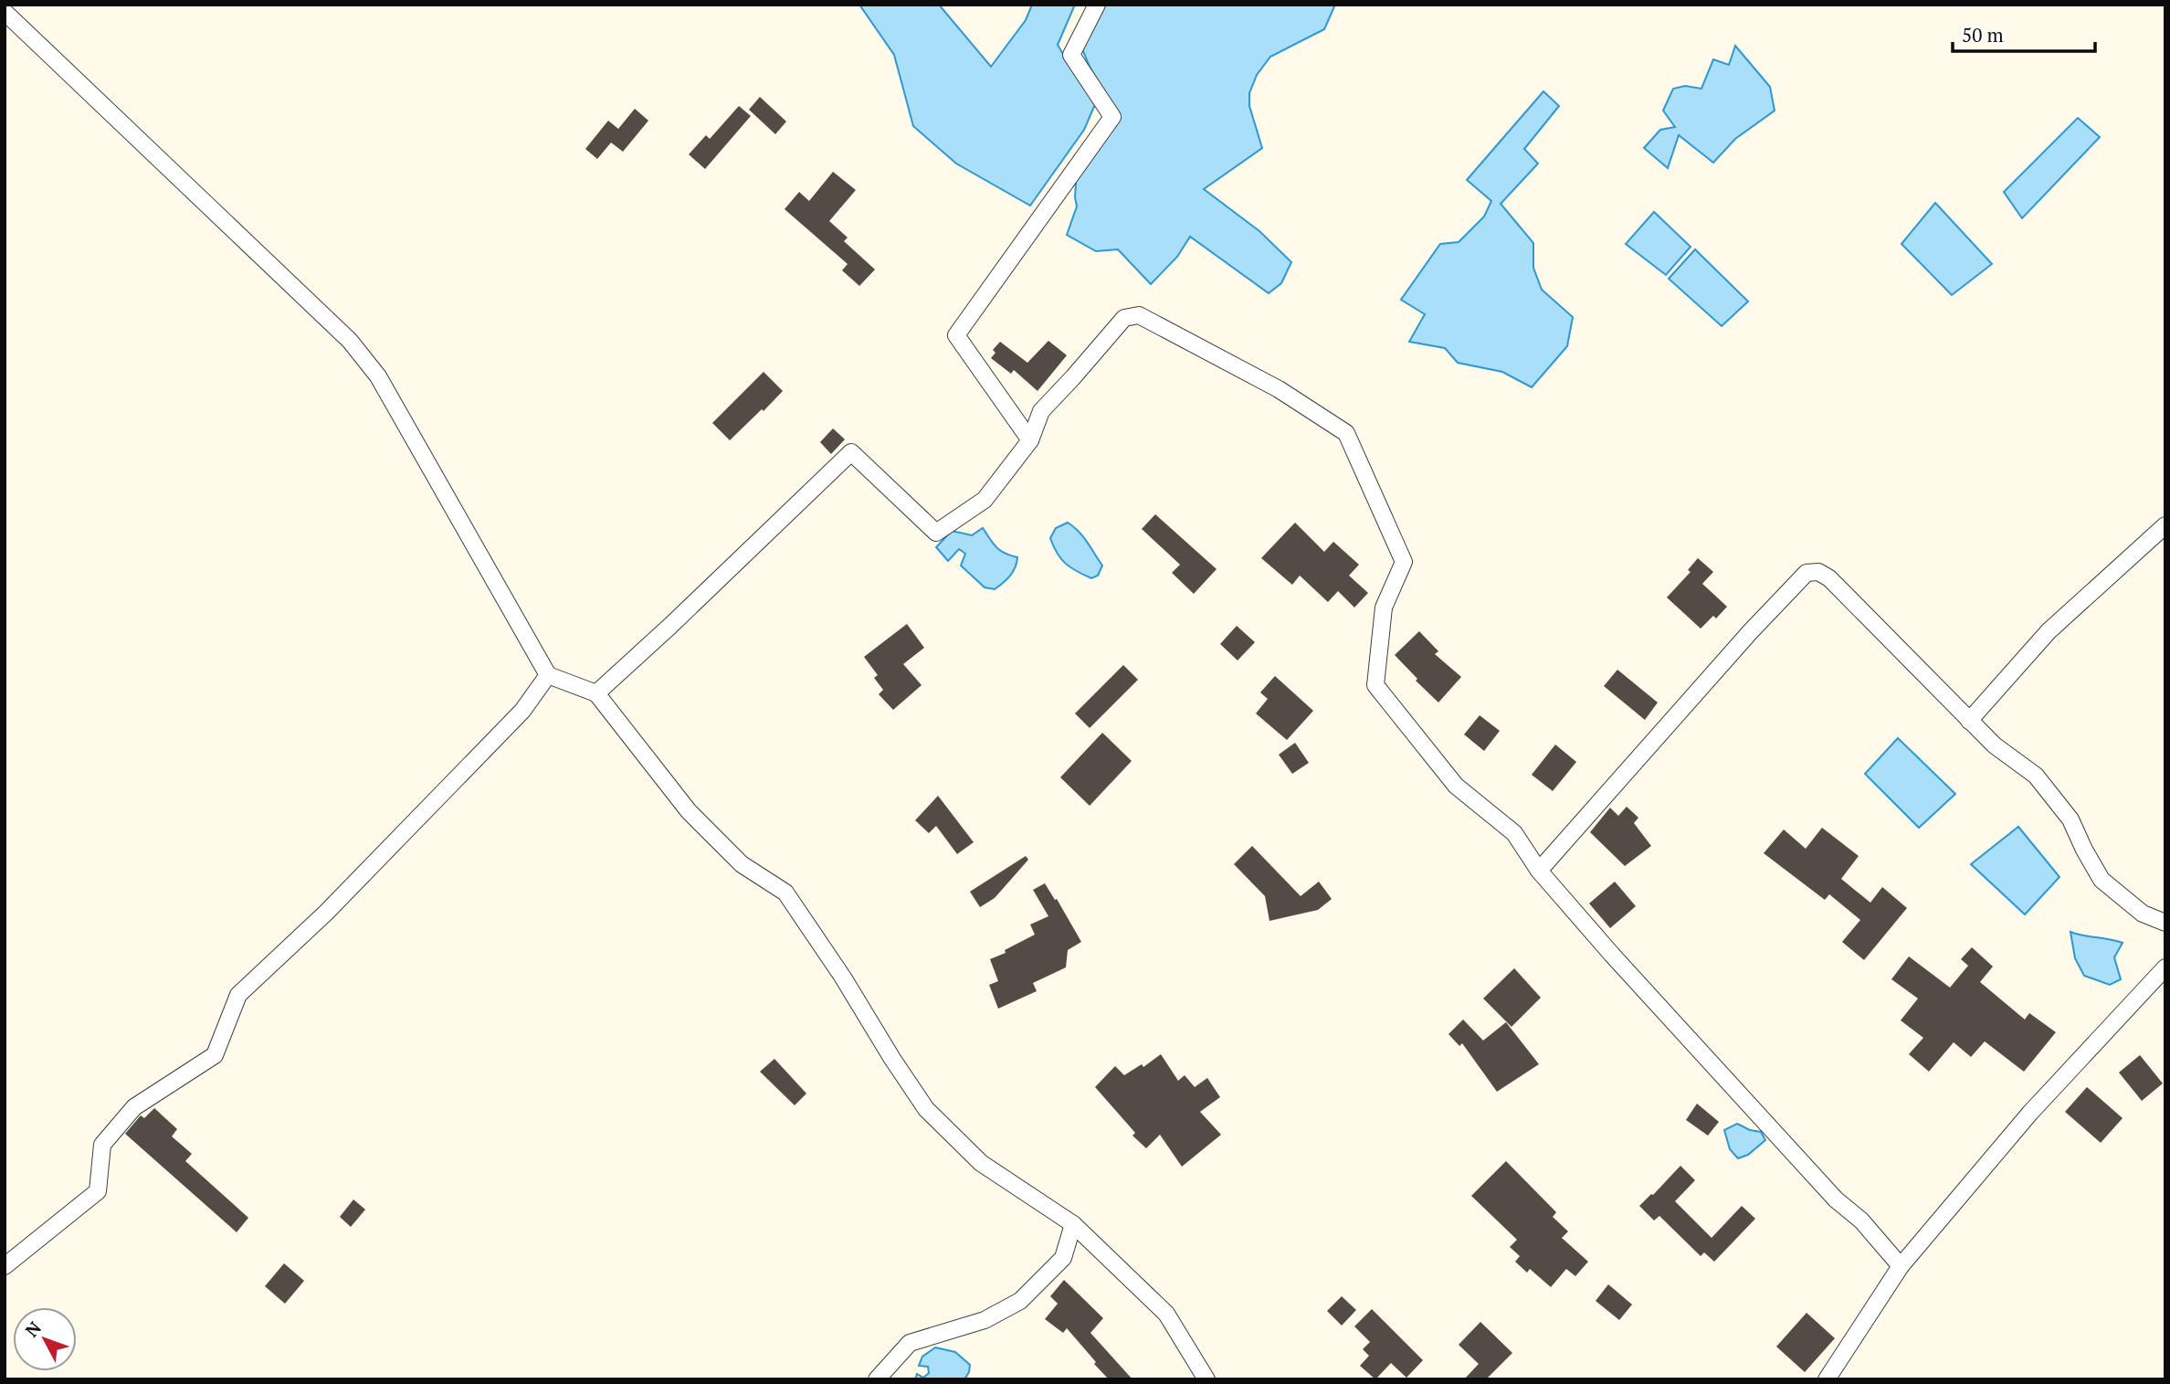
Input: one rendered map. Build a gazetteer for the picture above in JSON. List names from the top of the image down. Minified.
{"scale_bar":"50 m","north":"top left"}
